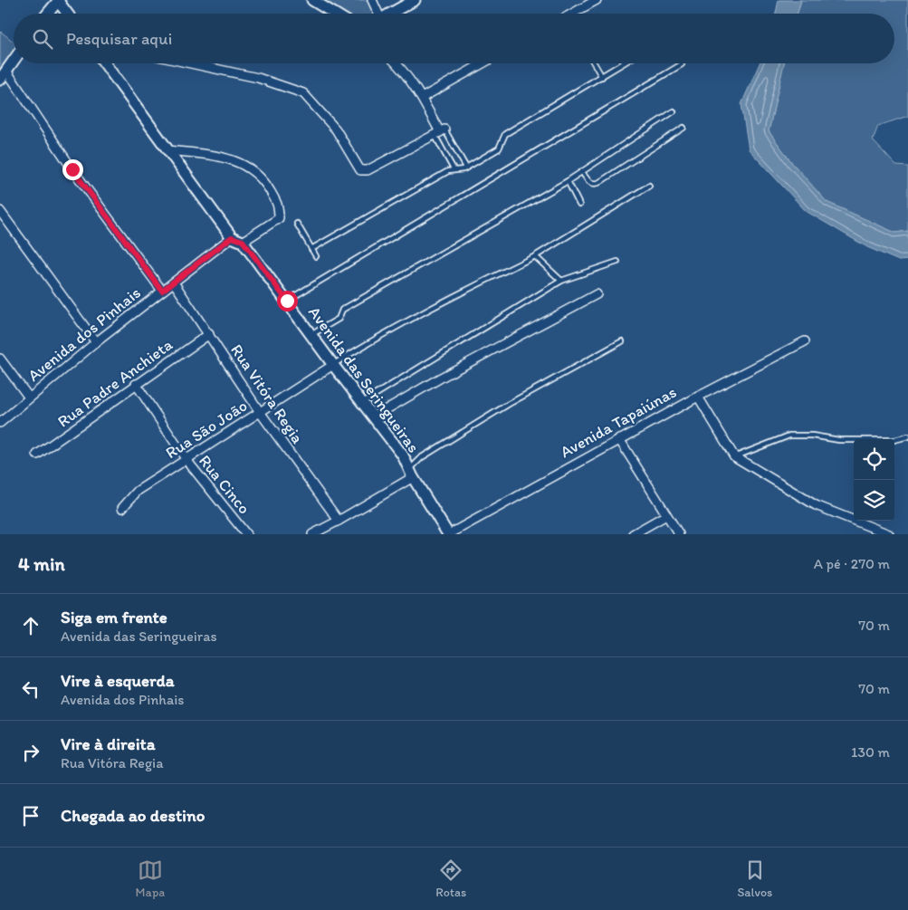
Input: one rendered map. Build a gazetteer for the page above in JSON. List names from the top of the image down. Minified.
{"streets":{"street":["Avenida dos Pinhais","Avenida das Seringueiras","Rua Padre Anchieta","Rua Vitóra Regia","Avenida Tapaiúnas","Rua São João","Rua Cinco"]},"crossings":[["Avenida dos Pinhais","Rua Vitóra Regia"],["Avenida das Seringueiras","Avenida Tapaiúnas"],["Avenida das Seringueiras","Rua São João"],["Rua Padre Anchieta","Rua Vitóra Regia"],["Rua Padre Anchieta","Rua Cinco"],["Rua Vitóra Regia","Rua São João"],["Rua São João","Rua Cinco"]],"page":{"search":"Pesquisar aqui","heading":["4 min","A pé · 270 m"],"list":[["Siga em frente","Avenida das Seringueiras","70 m"],["Vire à esquerda","Avenida dos Pinhais","70 m"],["Vire à direita","Rua Vitóra Regia","130 m"],"Chegada ao destino"],"nav":["Mapa","Rotas","Salvos"]}}
